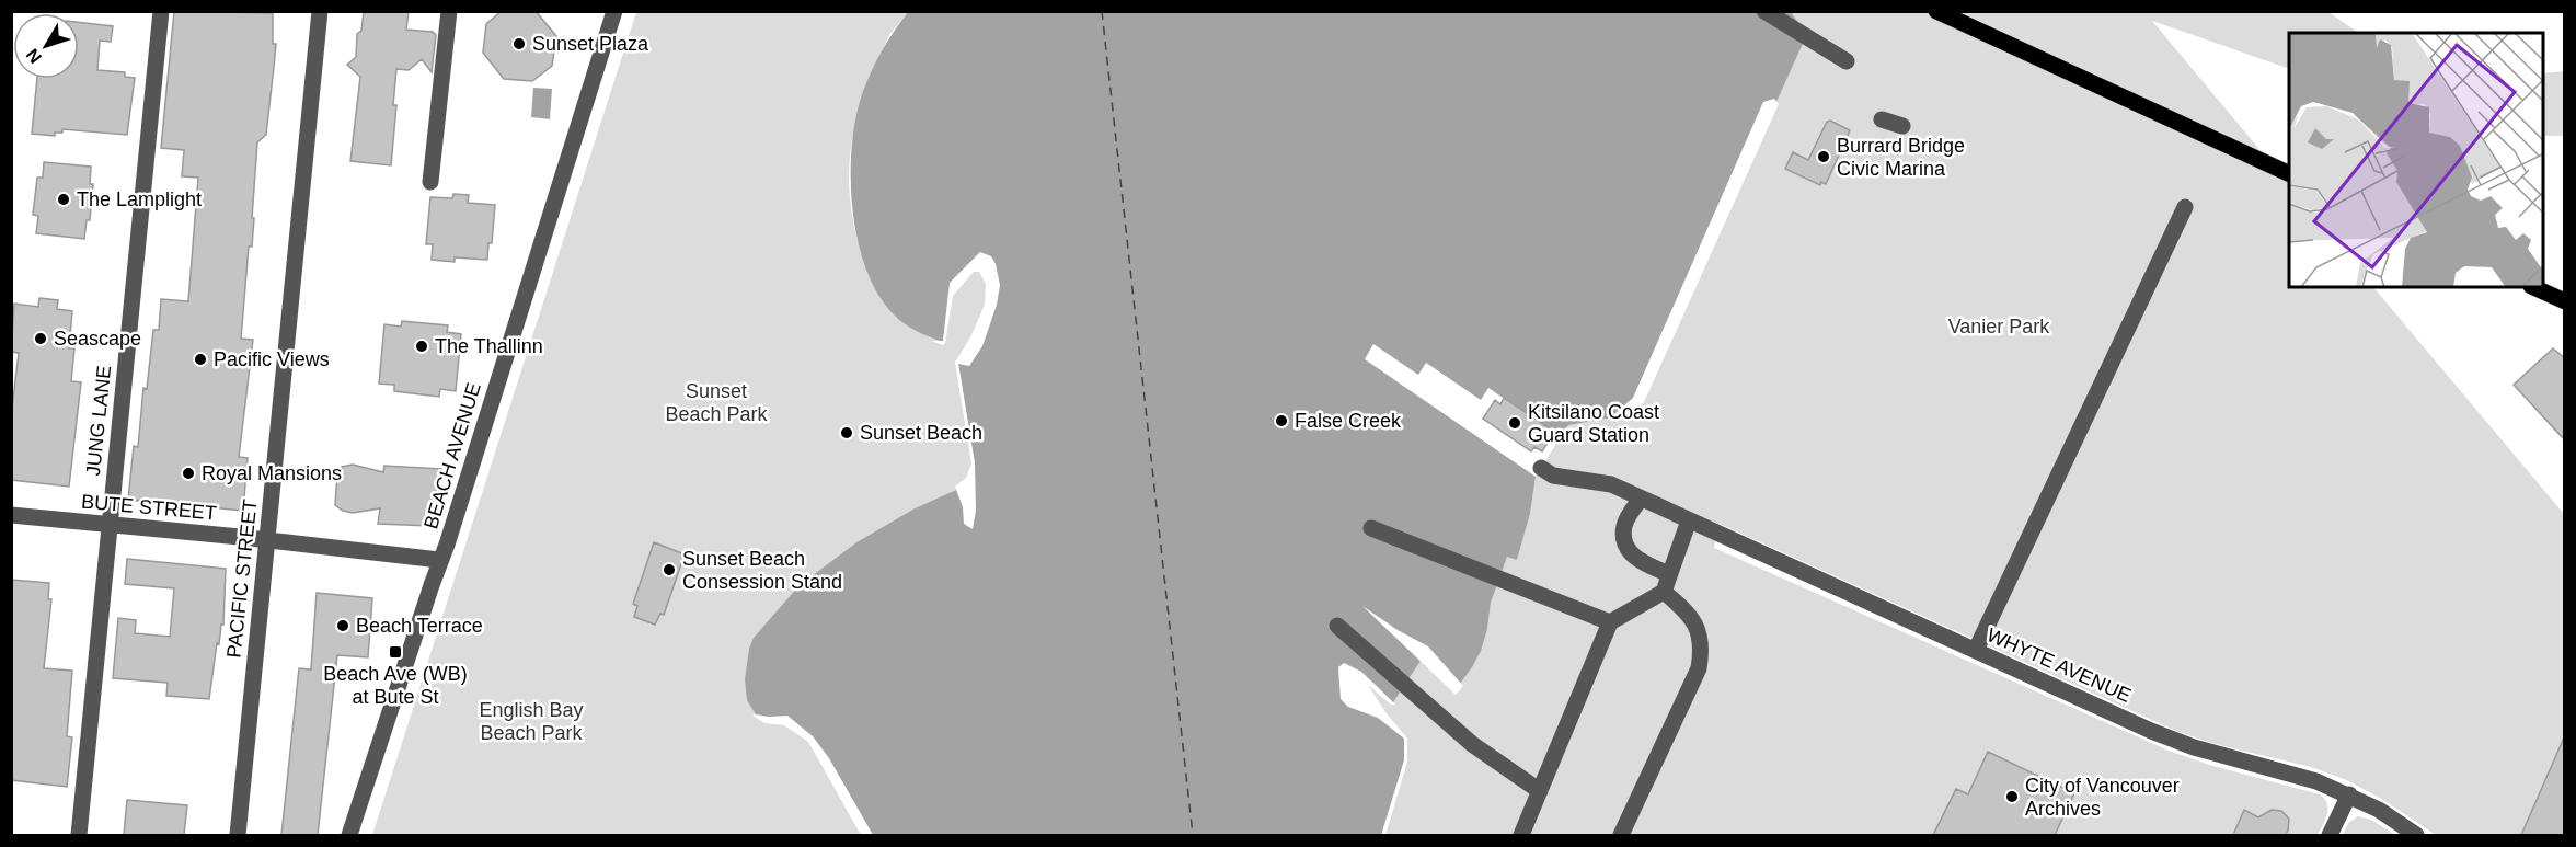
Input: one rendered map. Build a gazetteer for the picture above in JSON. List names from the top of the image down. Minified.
{"streets":{"street":["JUNG LANE","BEACH AVENUE","BUTE STREET","PACIFIC STREET","WHYTE AVENUE"]},"crossings":[["JUNG LANE","BUTE STREET"],["BEACH AVENUE","BUTE STREET"],["BUTE STREET","PACIFIC STREET"]],"parks":["Vanier Park","Sunset Beach Park","English Bay Beach Park"],"places":{"other":["Sunset Plaza","Burrard Bridge Civic Marina","The Lamplight","Seascape","The Thallinn","Pacific Views","False Creek","Kitsilano Coast Guard Station","Sunset Beach","Royal Mansions","Sunset Beach Consession Stand","Beach Terrace","City of Vancouver Archives"],"transit":["Beach Ave (WB) at Bute St"]},"north":"bottom left"}
